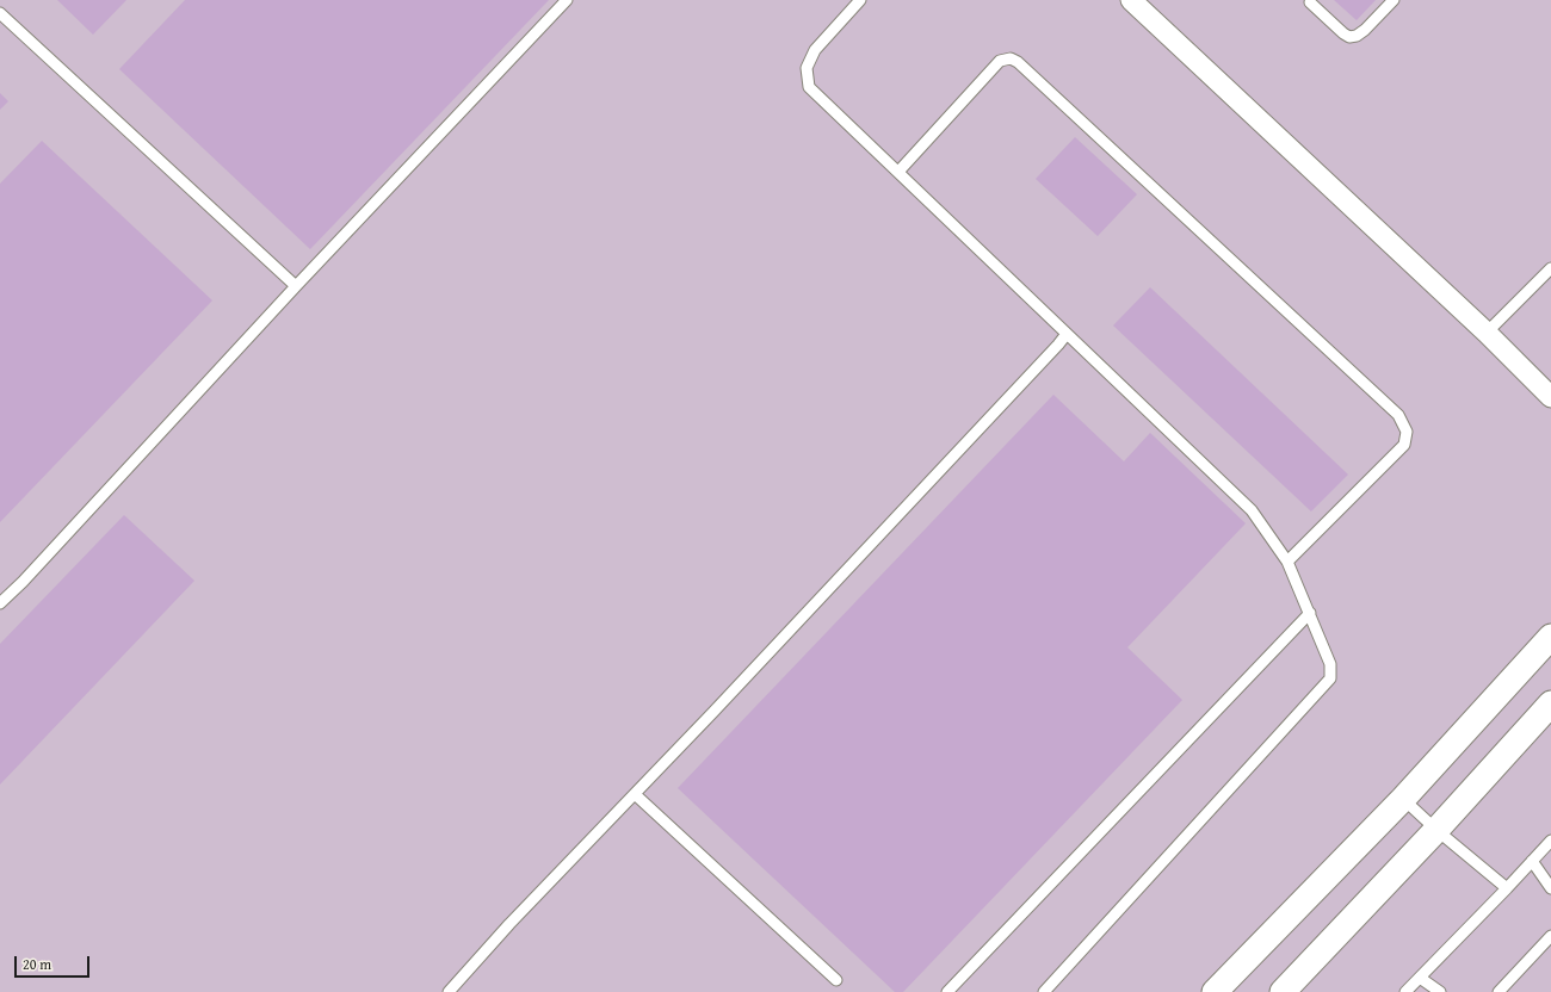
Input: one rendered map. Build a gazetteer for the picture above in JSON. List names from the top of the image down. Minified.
{"scale_bar":"20 m"}
